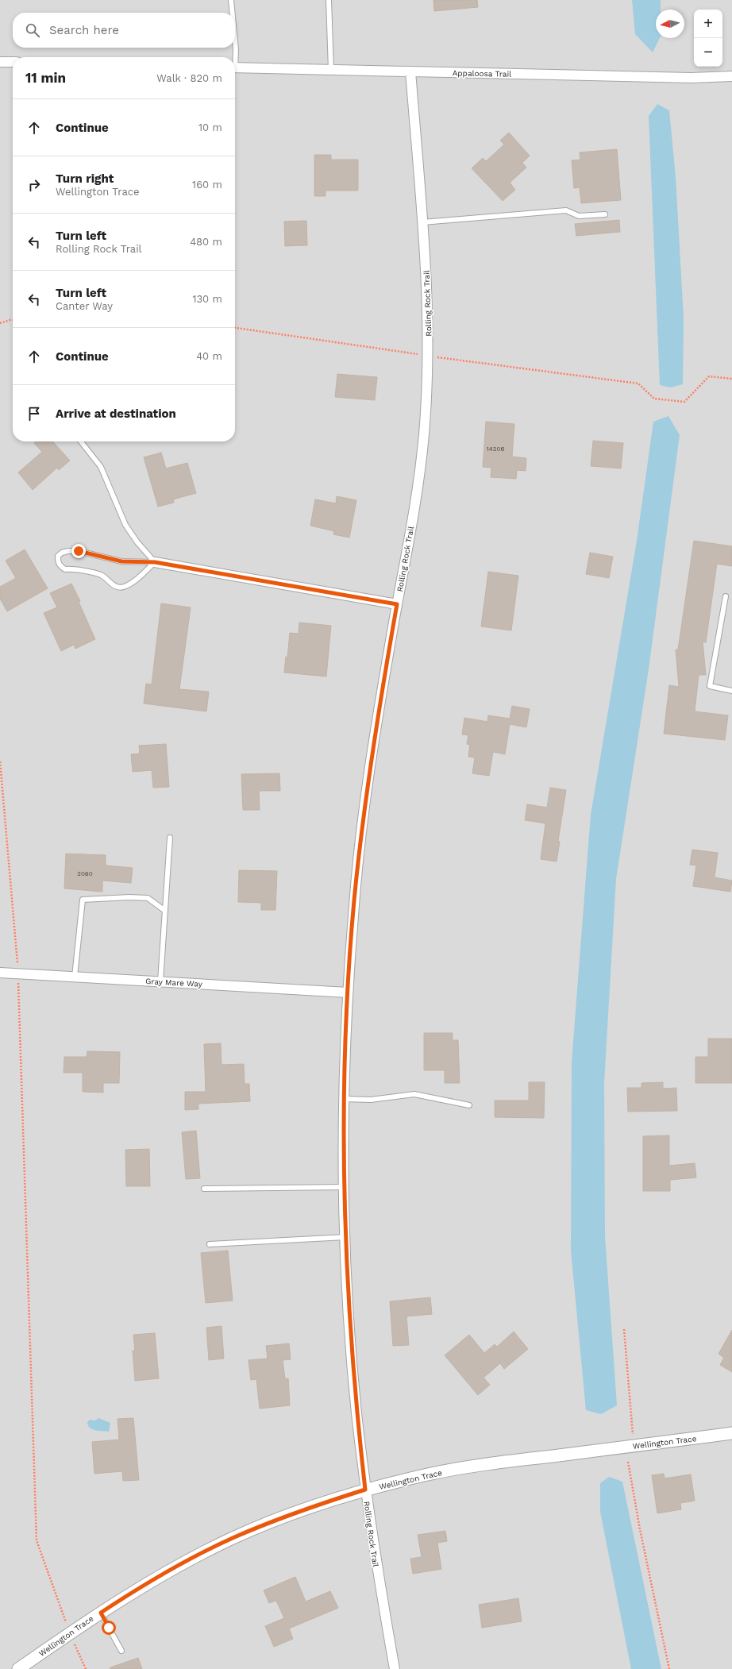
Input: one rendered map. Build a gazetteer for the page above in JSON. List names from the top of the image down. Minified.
{"streets":{"street":["Appaloosa Trail","Rolling Rock Trail","Gray Mare Way","Wellington Trace"]},"crossings":[["Appaloosa Trail","Rolling Rock Trail"],["Rolling Rock Trail","Gray Mare Way"],["Rolling Rock Trail","Wellington Trace"]],"house_numbers":["14206","2080"],"north":"left","page":{"map_buttons":["+","−"],"search":"Search here","heading":["11 min","Walk · 820 m"],"list":[["Continue","10 m"],["Turn right","Wellington Trace","160 m"],["Turn left","Rolling Rock Trail","480 m"],["Turn left","Canter Way","130 m"],["Continue","40 m"],"Arrive at destination"]}}
